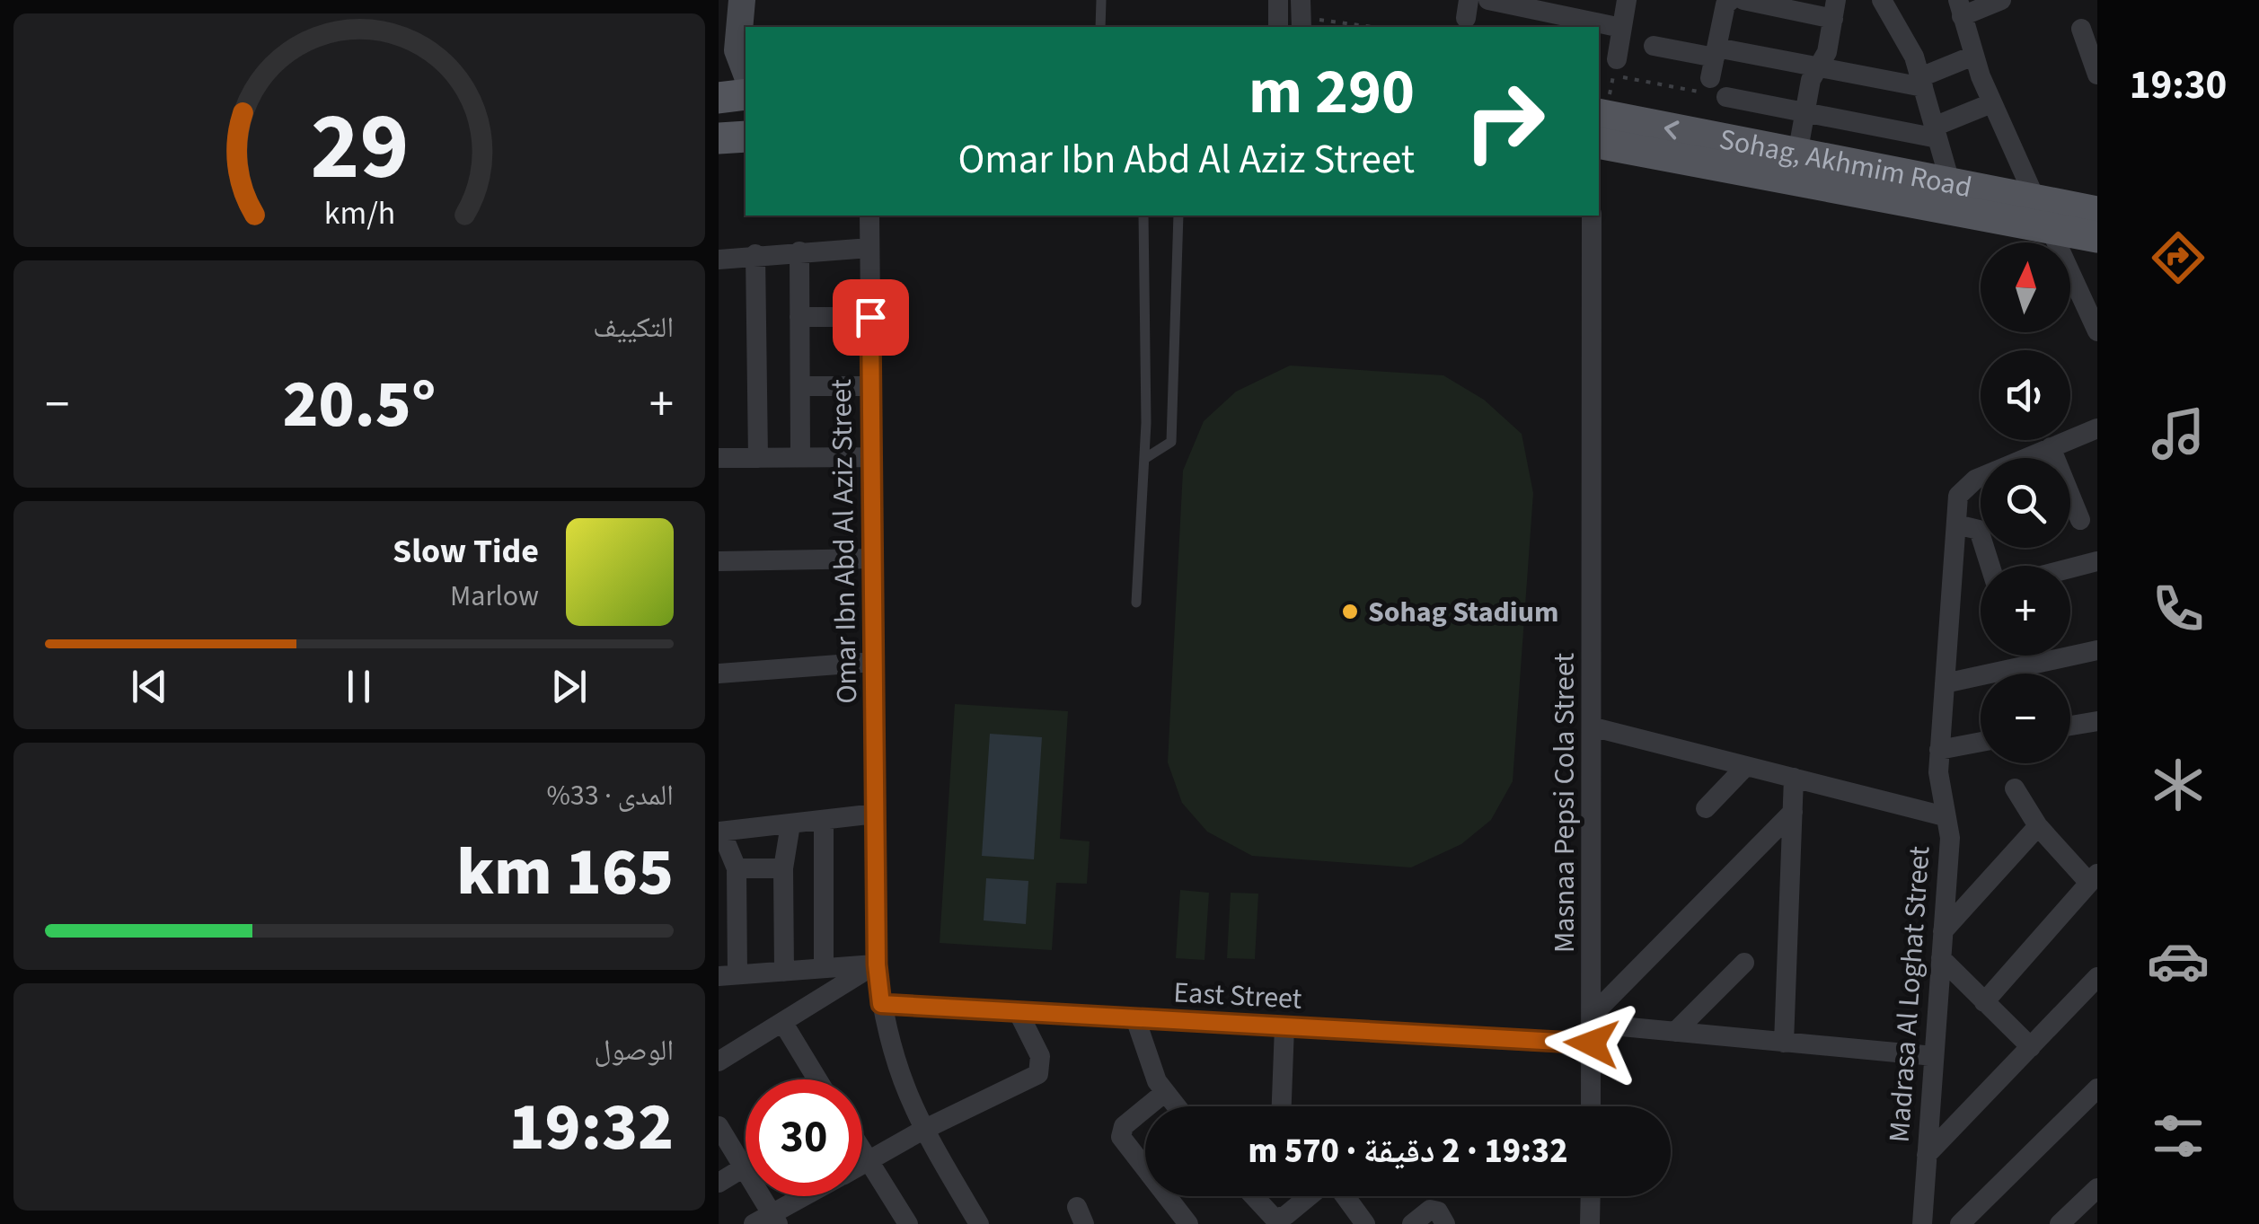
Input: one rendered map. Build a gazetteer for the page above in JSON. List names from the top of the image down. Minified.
{"streets":{"main road":["Sohag, Akhmim Road"],"street":["Omar Ibn Abd Al Aziz Street","Masnaa Pepsi Cola Street","Madrasa Al Loghat Street","East Street"]},"crossings":[["Omar Ibn Abd Al Aziz Street","East Street"],["Masnaa Pepsi Cola Street","East Street"],["Madrasa Al Loghat Street","East Street"]],"places":["Sohag Stadium"],"north":"top","page":{"tabs":"19:30","turn":["290 m","Omar Ibn Abd Al Aziz Street"],"map_buttons":["+","−"],"tile":["التكييف",["المدى · 33%","165 km"],["الوصول","19:32"]],"heat":["−","20.5°","+"],"song":["Slow Tide","Marlow"],"limit":"30","trip":"19:32 · 2 دقيقة · 570 m","gauge":["29","km/h"]}}
